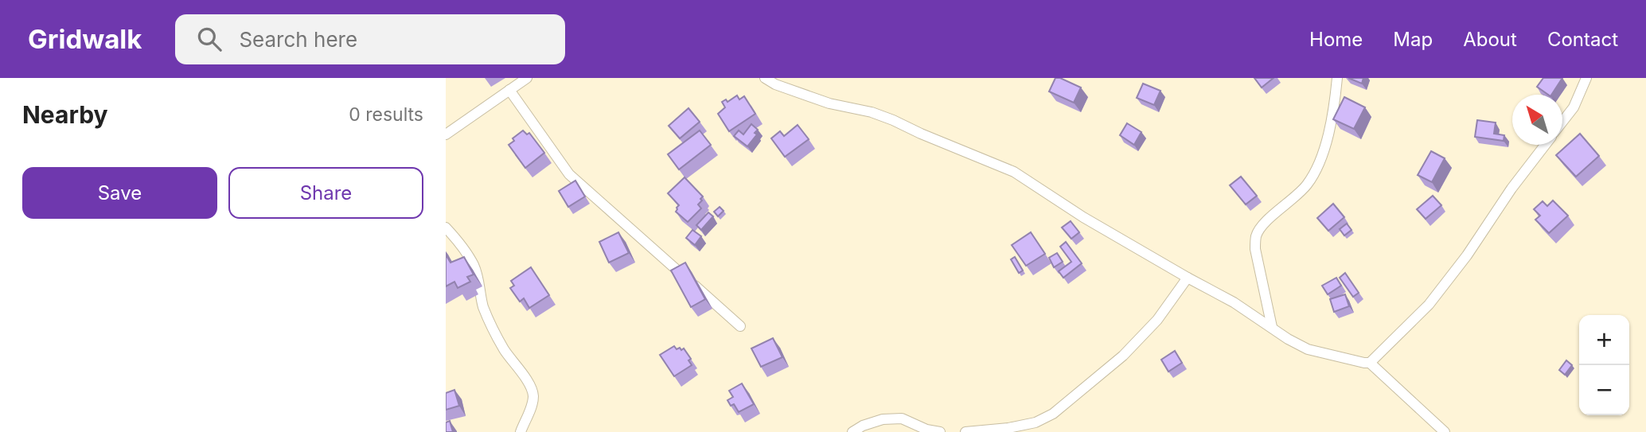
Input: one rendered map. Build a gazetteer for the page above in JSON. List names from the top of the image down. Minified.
{"north":"top left","page":{"header":"Gridwalk","search":"Search here","nav":["Home","Map","About","Contact"],"heading":["Nearby","0 results"],"buttons":["Save","Share"],"map_buttons":["+","−"]}}
